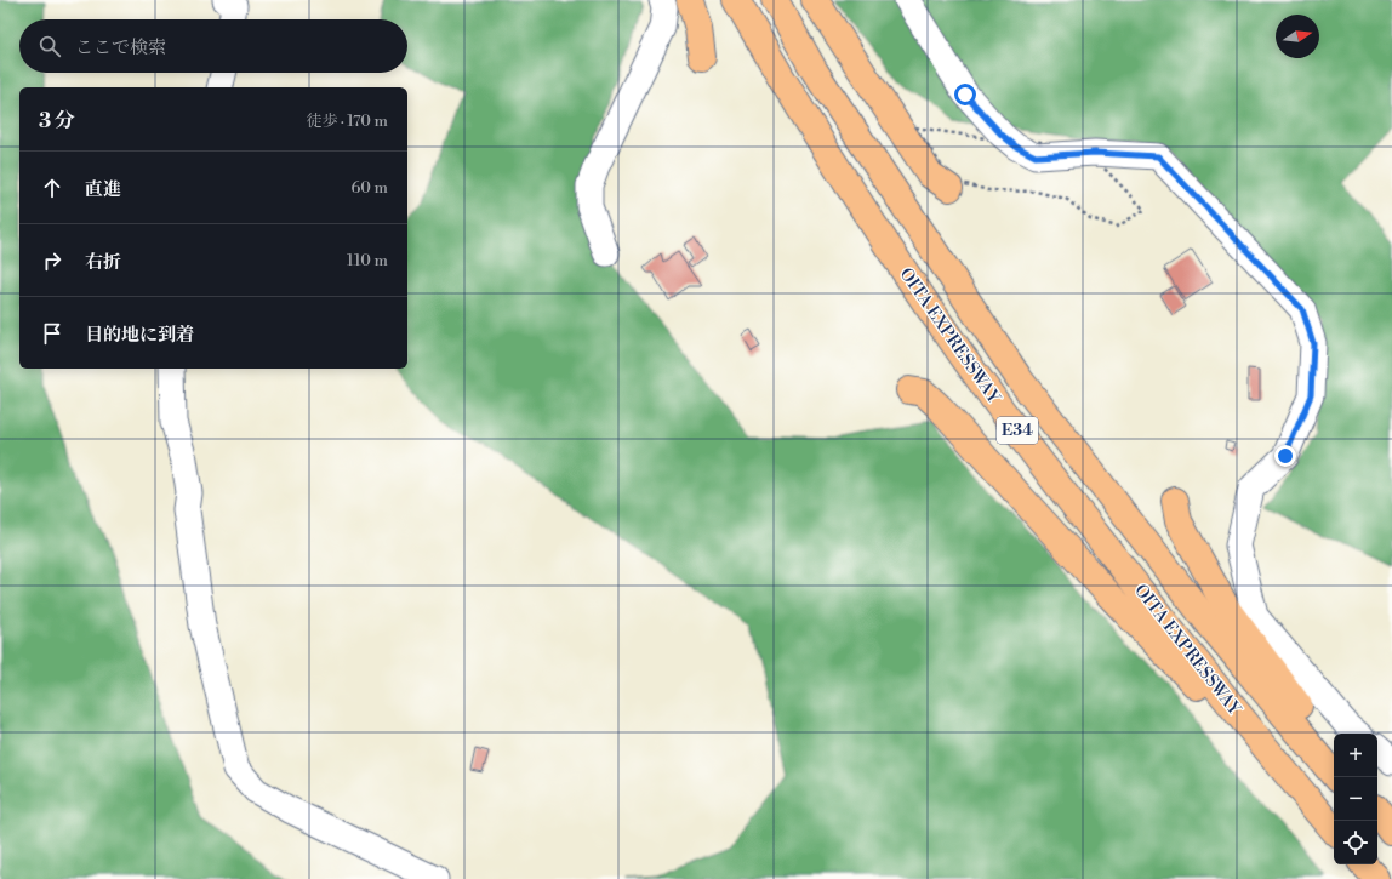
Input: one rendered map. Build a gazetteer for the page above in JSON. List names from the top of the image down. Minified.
{"streets":{"highway":["OITA EXPRESSWAY","E34"]},"north":"right","page":{"search":"ここで検索","heading":["3 分","徒歩 · 170 m"],"list":[["直進","60 m"],["右折","110 m"],"目的地に到着"],"map_buttons":["+","−"]}}
